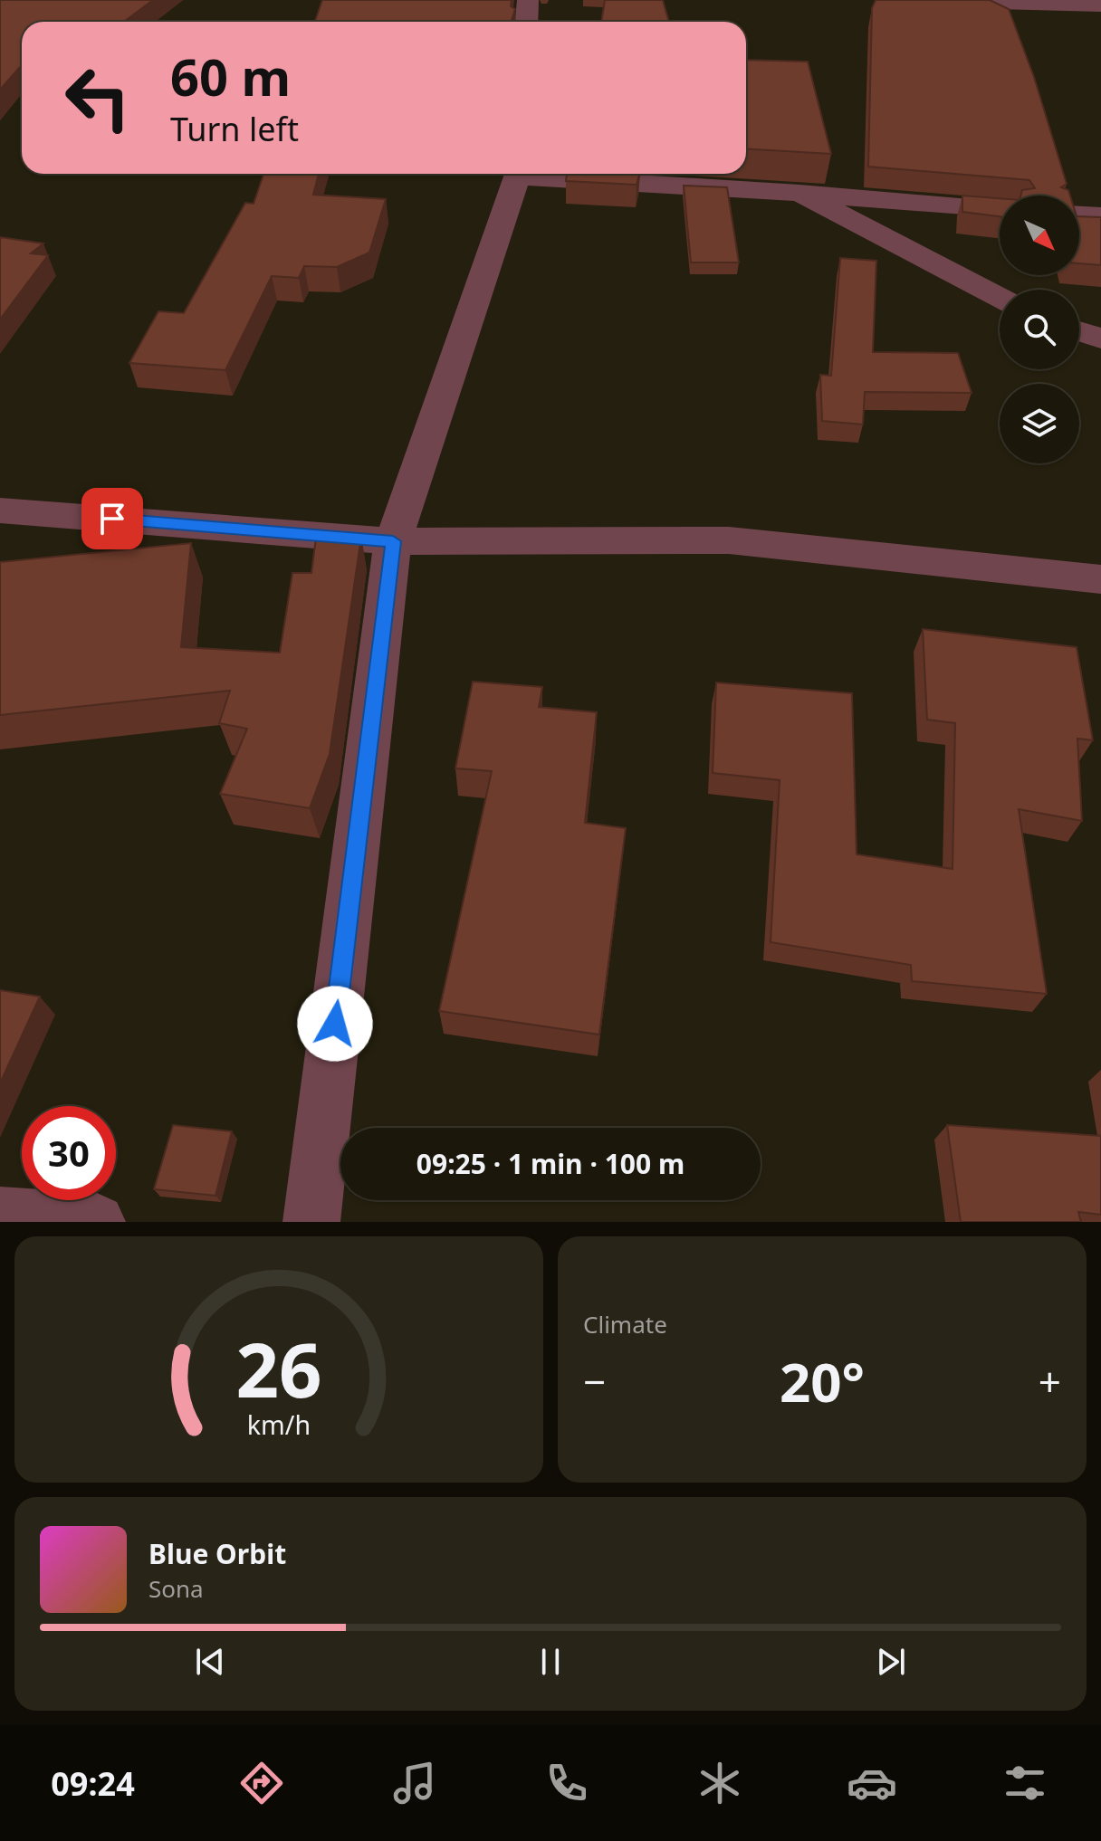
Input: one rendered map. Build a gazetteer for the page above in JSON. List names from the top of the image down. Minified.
{"north":"bottom right","page":{"turn":["60 m","Turn left"],"limit":"30","trip":"09:25 · 1 min · 100 m","tile":"Climate","heat":["−","20°","+"],"song":["Blue Orbit","Sona"],"tabs":"09:24","gauge":["26","km/h"]}}
